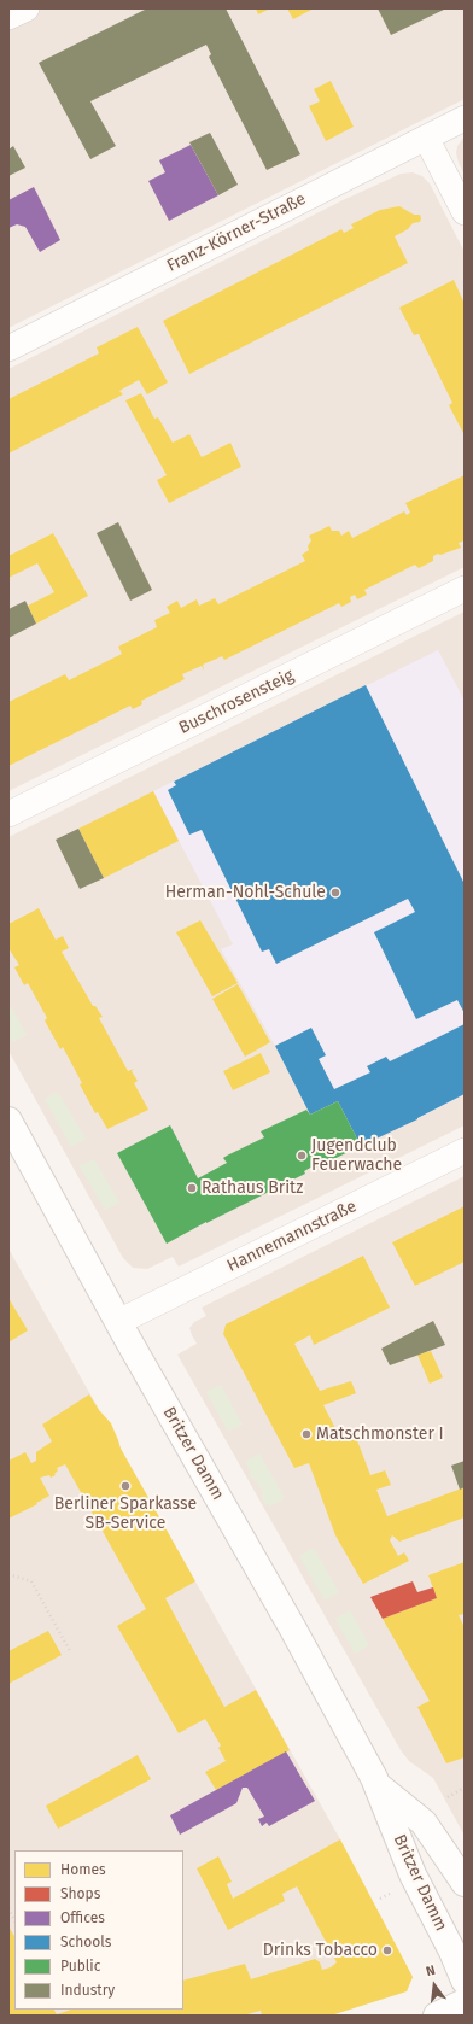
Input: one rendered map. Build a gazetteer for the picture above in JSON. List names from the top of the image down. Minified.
{"streets":{"main road":["Britzer Damm"],"street":["Franz-Körner-Straße","Buschrosensteig","Hannemannstraße"]},"crossings":[["Hannemannstraße","Britzer Damm"]],"places":["Herman-Nohl-Schule","Jugendclub Feuerwache","Rathaus Britz","Matschmonster I","Berliner Sparkasse SB-Service","Drinks Tobacco"],"legend":["Homes","Shops","Offices","Schools","Public","Industry"],"north":"top"}
